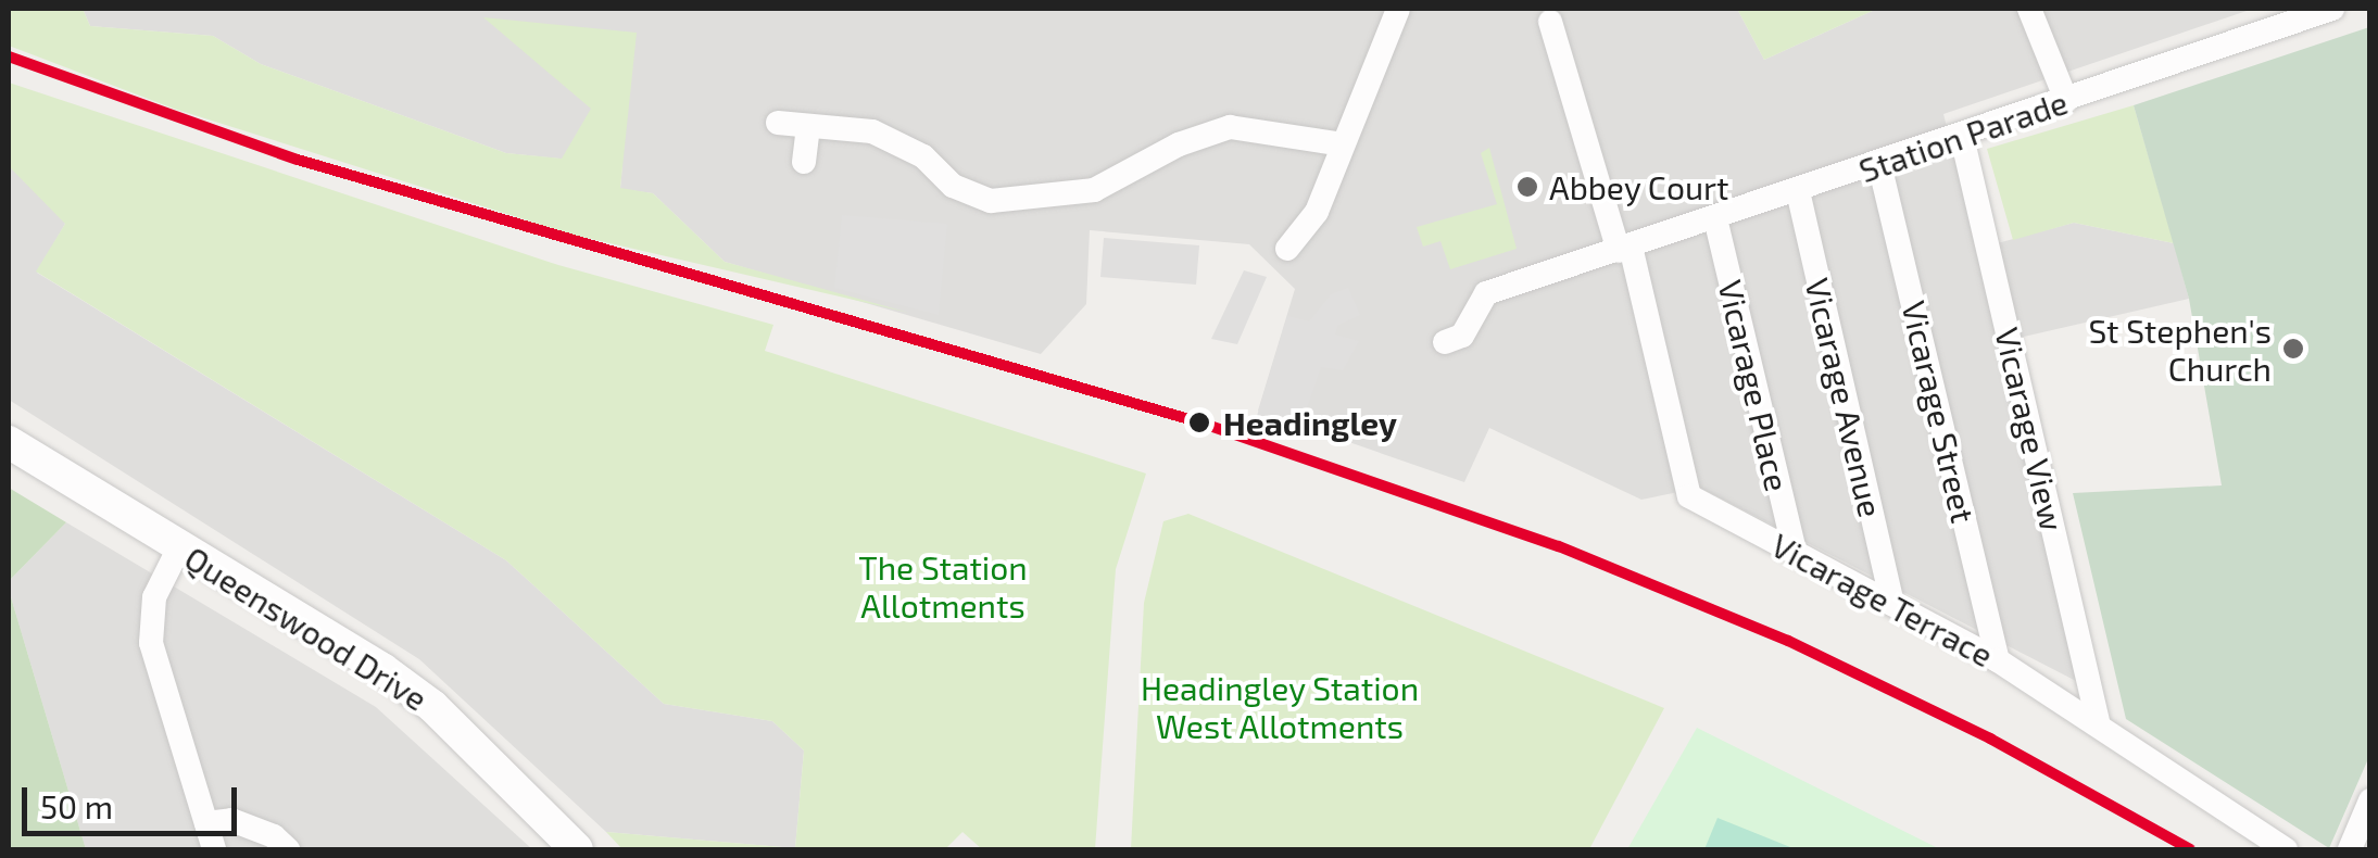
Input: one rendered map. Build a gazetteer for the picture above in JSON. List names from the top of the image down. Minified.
{"streets":{"street":["Station Parade","Vicarage Place","Vicarage Avenue","Vicarage Street","Vicarage View","Vicarage Terrace","Queenswood Drive"]},"crossings":[["Station Parade","Vicarage Place"],["Station Parade","Vicarage Avenue"],["Station Parade","Vicarage Street"],["Station Parade","Vicarage View"],["Station Parade","Vicarage Terrace"],["Vicarage Place","Vicarage Terrace"],["Vicarage Avenue","Vicarage Terrace"],["Vicarage Street","Vicarage Terrace"],["Vicarage View","Vicarage Terrace"]],"parks":["The Station Allotments","Headingley Station West Allotments"],"places":["Abbey Court","St Stephen's Church","Headingley"],"scale_bar":"50 m"}
